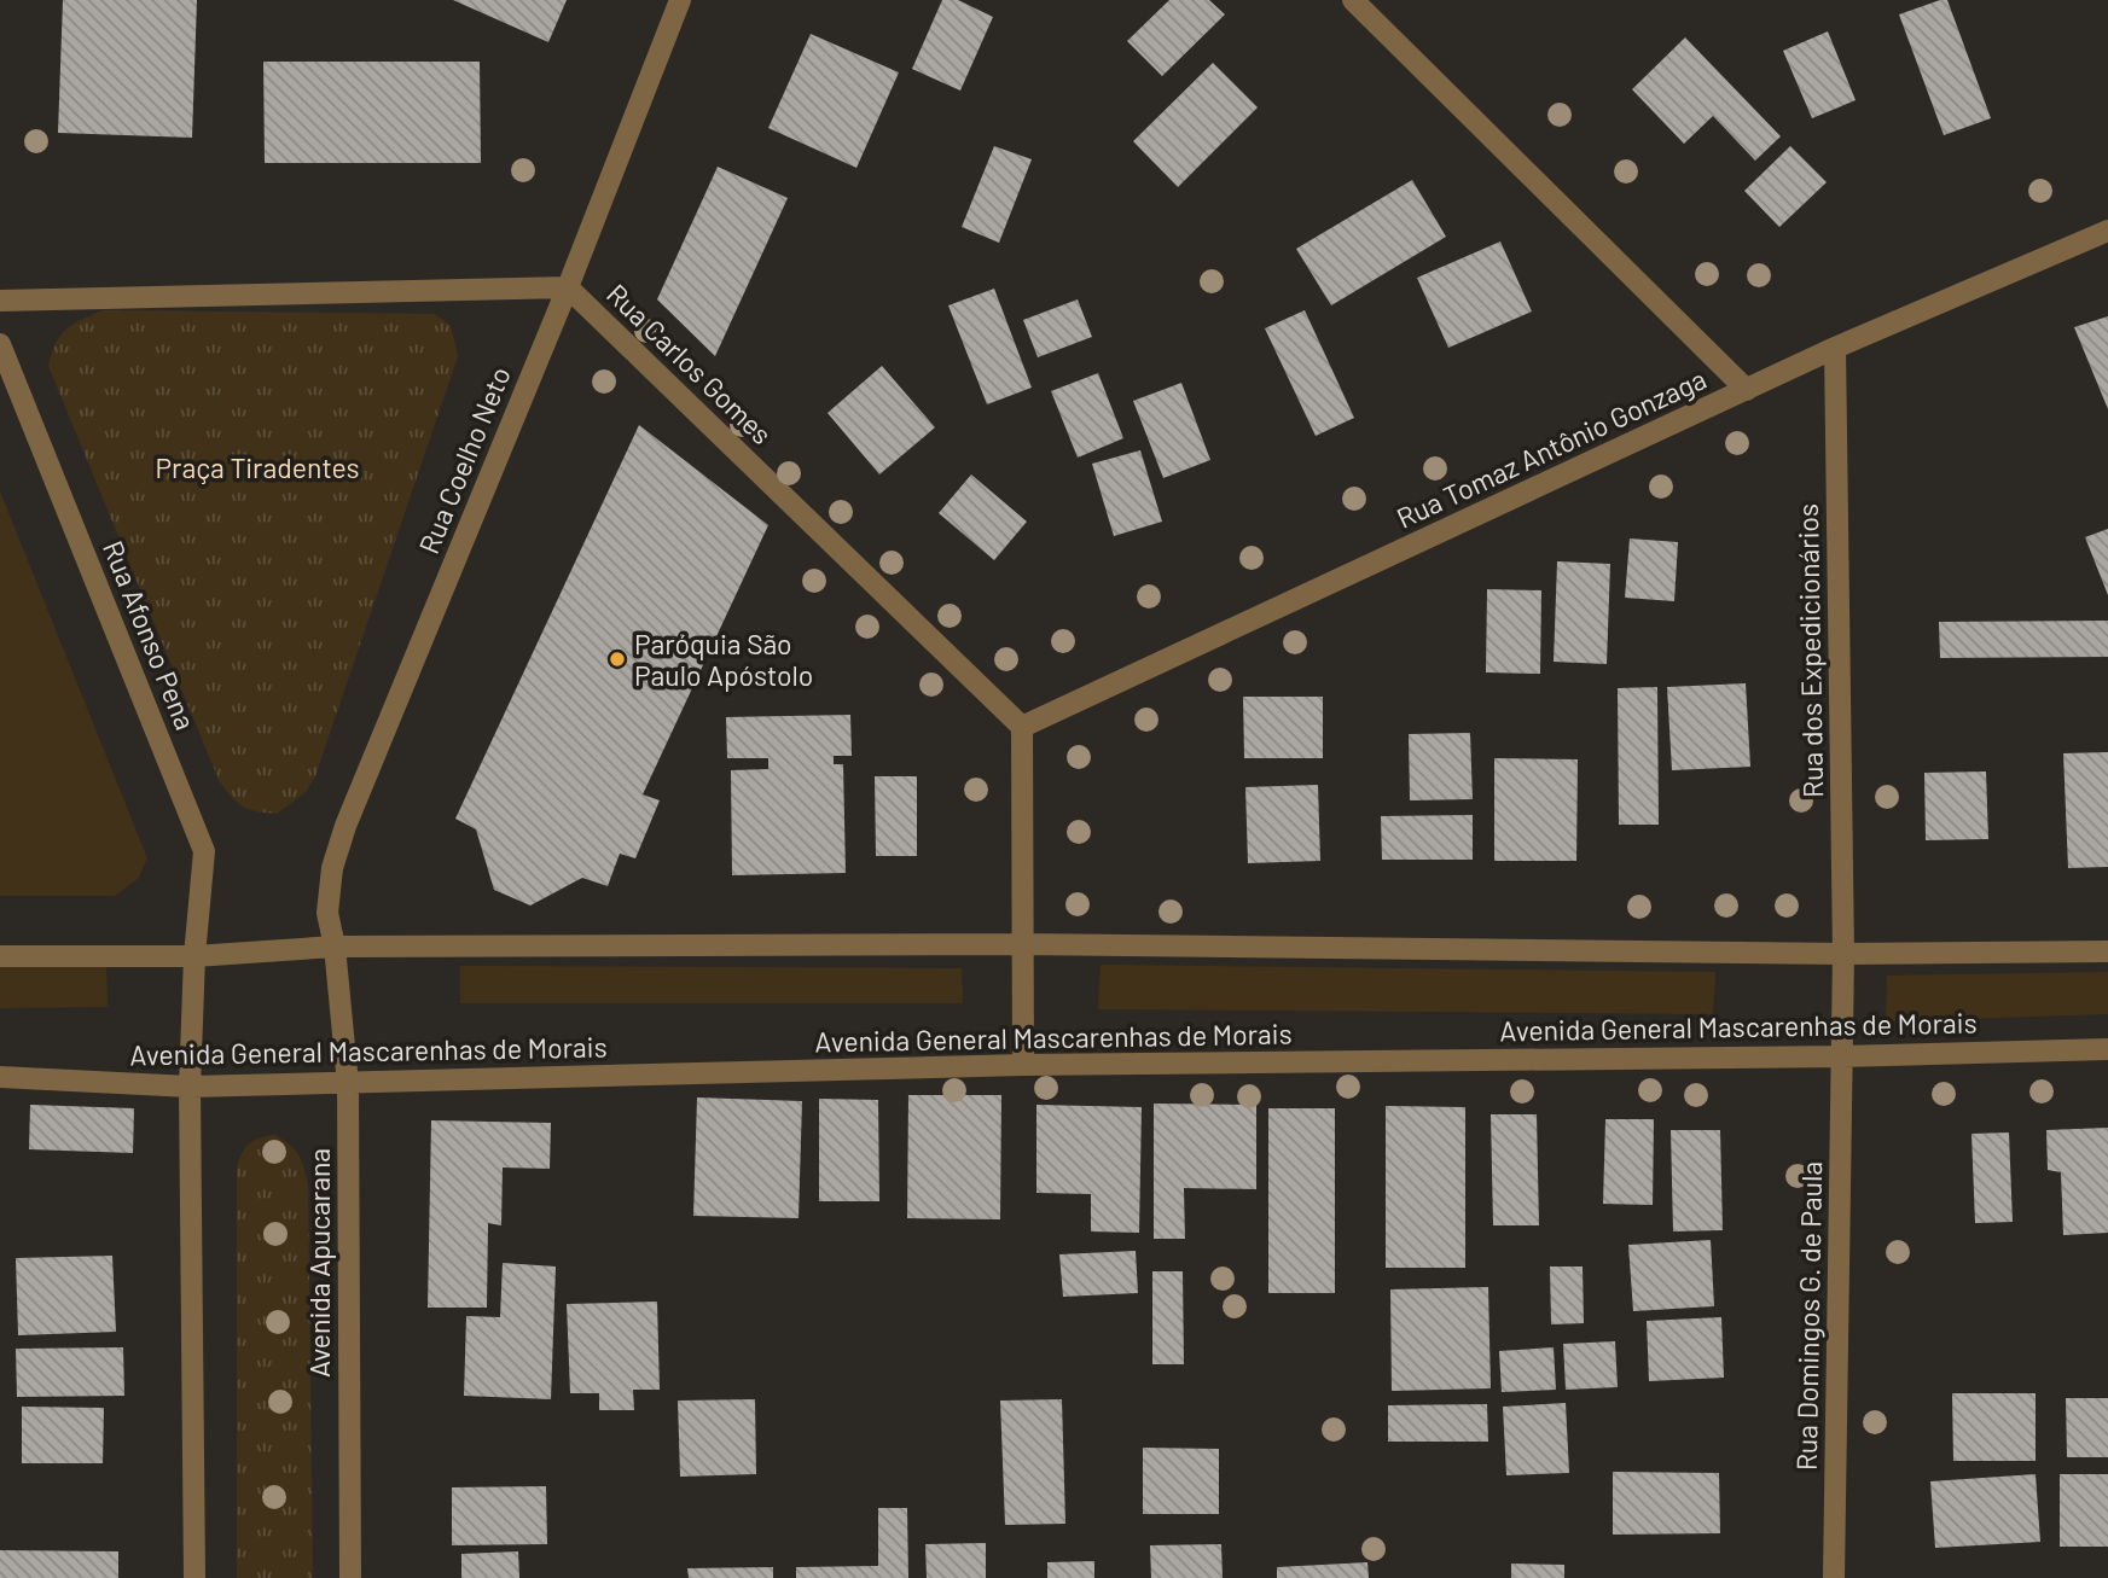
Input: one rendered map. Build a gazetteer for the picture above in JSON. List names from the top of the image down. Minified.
{"streets":{"street":["Rua Carlos Gomes","Rua Tomaz Antônio Gonzaga","Rua Coelho Neto","Rua Afonso Pena","Rua dos Expedicionários","Avenida General Mascarenhas de Morais","Avenida Apucarana","Rua Domingos G. de Paula"]},"crossings":[["Rua Carlos Gomes","Rua Tomaz Antônio Gonzaga"],["Rua Carlos Gomes","Rua Coelho Neto"],["Rua Tomaz Antônio Gonzaga","Rua dos Expedicionários"],["Rua Coelho Neto","Avenida Apucarana"],["Rua dos Expedicionários","Avenida General Mascarenhas de Morais"],["Rua dos Expedicionários","Rua Domingos G. de Paula"],["Avenida General Mascarenhas de Morais","Avenida Apucarana"],["Avenida General Mascarenhas de Morais","Rua Domingos G. de Paula"]],"parks":["Praça Tiradentes"],"places":["Paróquia São Paulo Apóstolo"]}
